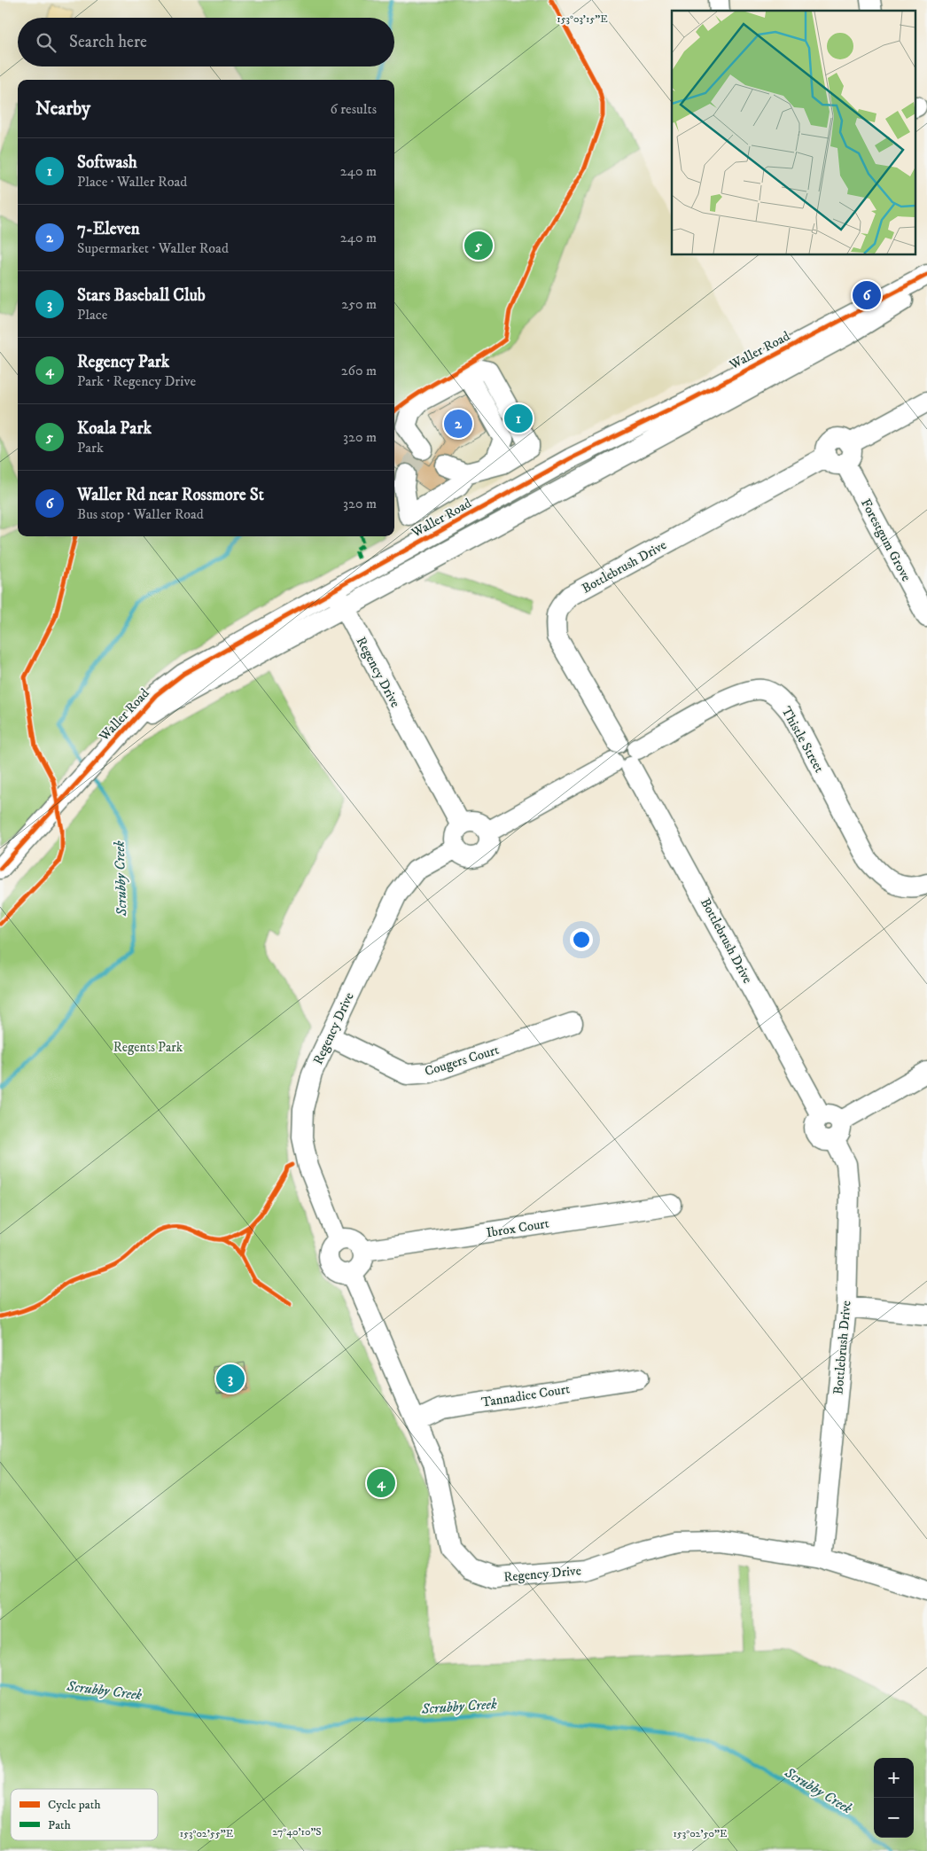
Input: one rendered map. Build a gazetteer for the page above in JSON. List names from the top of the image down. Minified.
{"streets":{"street":["Waller Road","Forestgum Grove","Bottlebrush Drive","Regency Drive","Thistle Street","Cougers Court","Ibrox Court","Tannadice Court"]},"crossings":[["Waller Road","Regency Drive"],["Forestgum Grove","Bottlebrush Drive"],["Bottlebrush Drive","Regency Drive"],["Bottlebrush Drive","Thistle Street"],["Regency Drive","Thistle Street"],["Regency Drive","Cougers Court"],["Regency Drive","Ibrox Court"],["Regency Drive","Tannadice Court"]],"water":["Scrubby Creek"],"parks":["Regents Park"],"legend":["Cycle path","Path"],"page":{"search":"Search here","heading":["Nearby","6 results"],"list":[{"mark":"1","name":"Softwash","note":"Place · Waller Road","value":"240 m"},{"mark":"2","name":"7-Eleven","note":"Supermarket · Waller Road","value":"240 m"},{"mark":"3","name":"Stars Baseball Club","note":"Place","value":"250 m"},{"mark":"4","name":"Regency Park","note":"Park · Regency Drive","value":"260 m"},{"mark":"5","name":"Koala Park","note":"Park","value":"320 m"},{"mark":"6","name":"Waller Rd near Rossmore St","note":"Bus stop · Waller Road","value":"320 m"}],"pins":["5","6","1","2","3","4"],"map_buttons":["+","−"]},"coordinates":["153°03'15\"E","27°40'10\"S","153°02'55\"E","153°02'50\"E"]}
